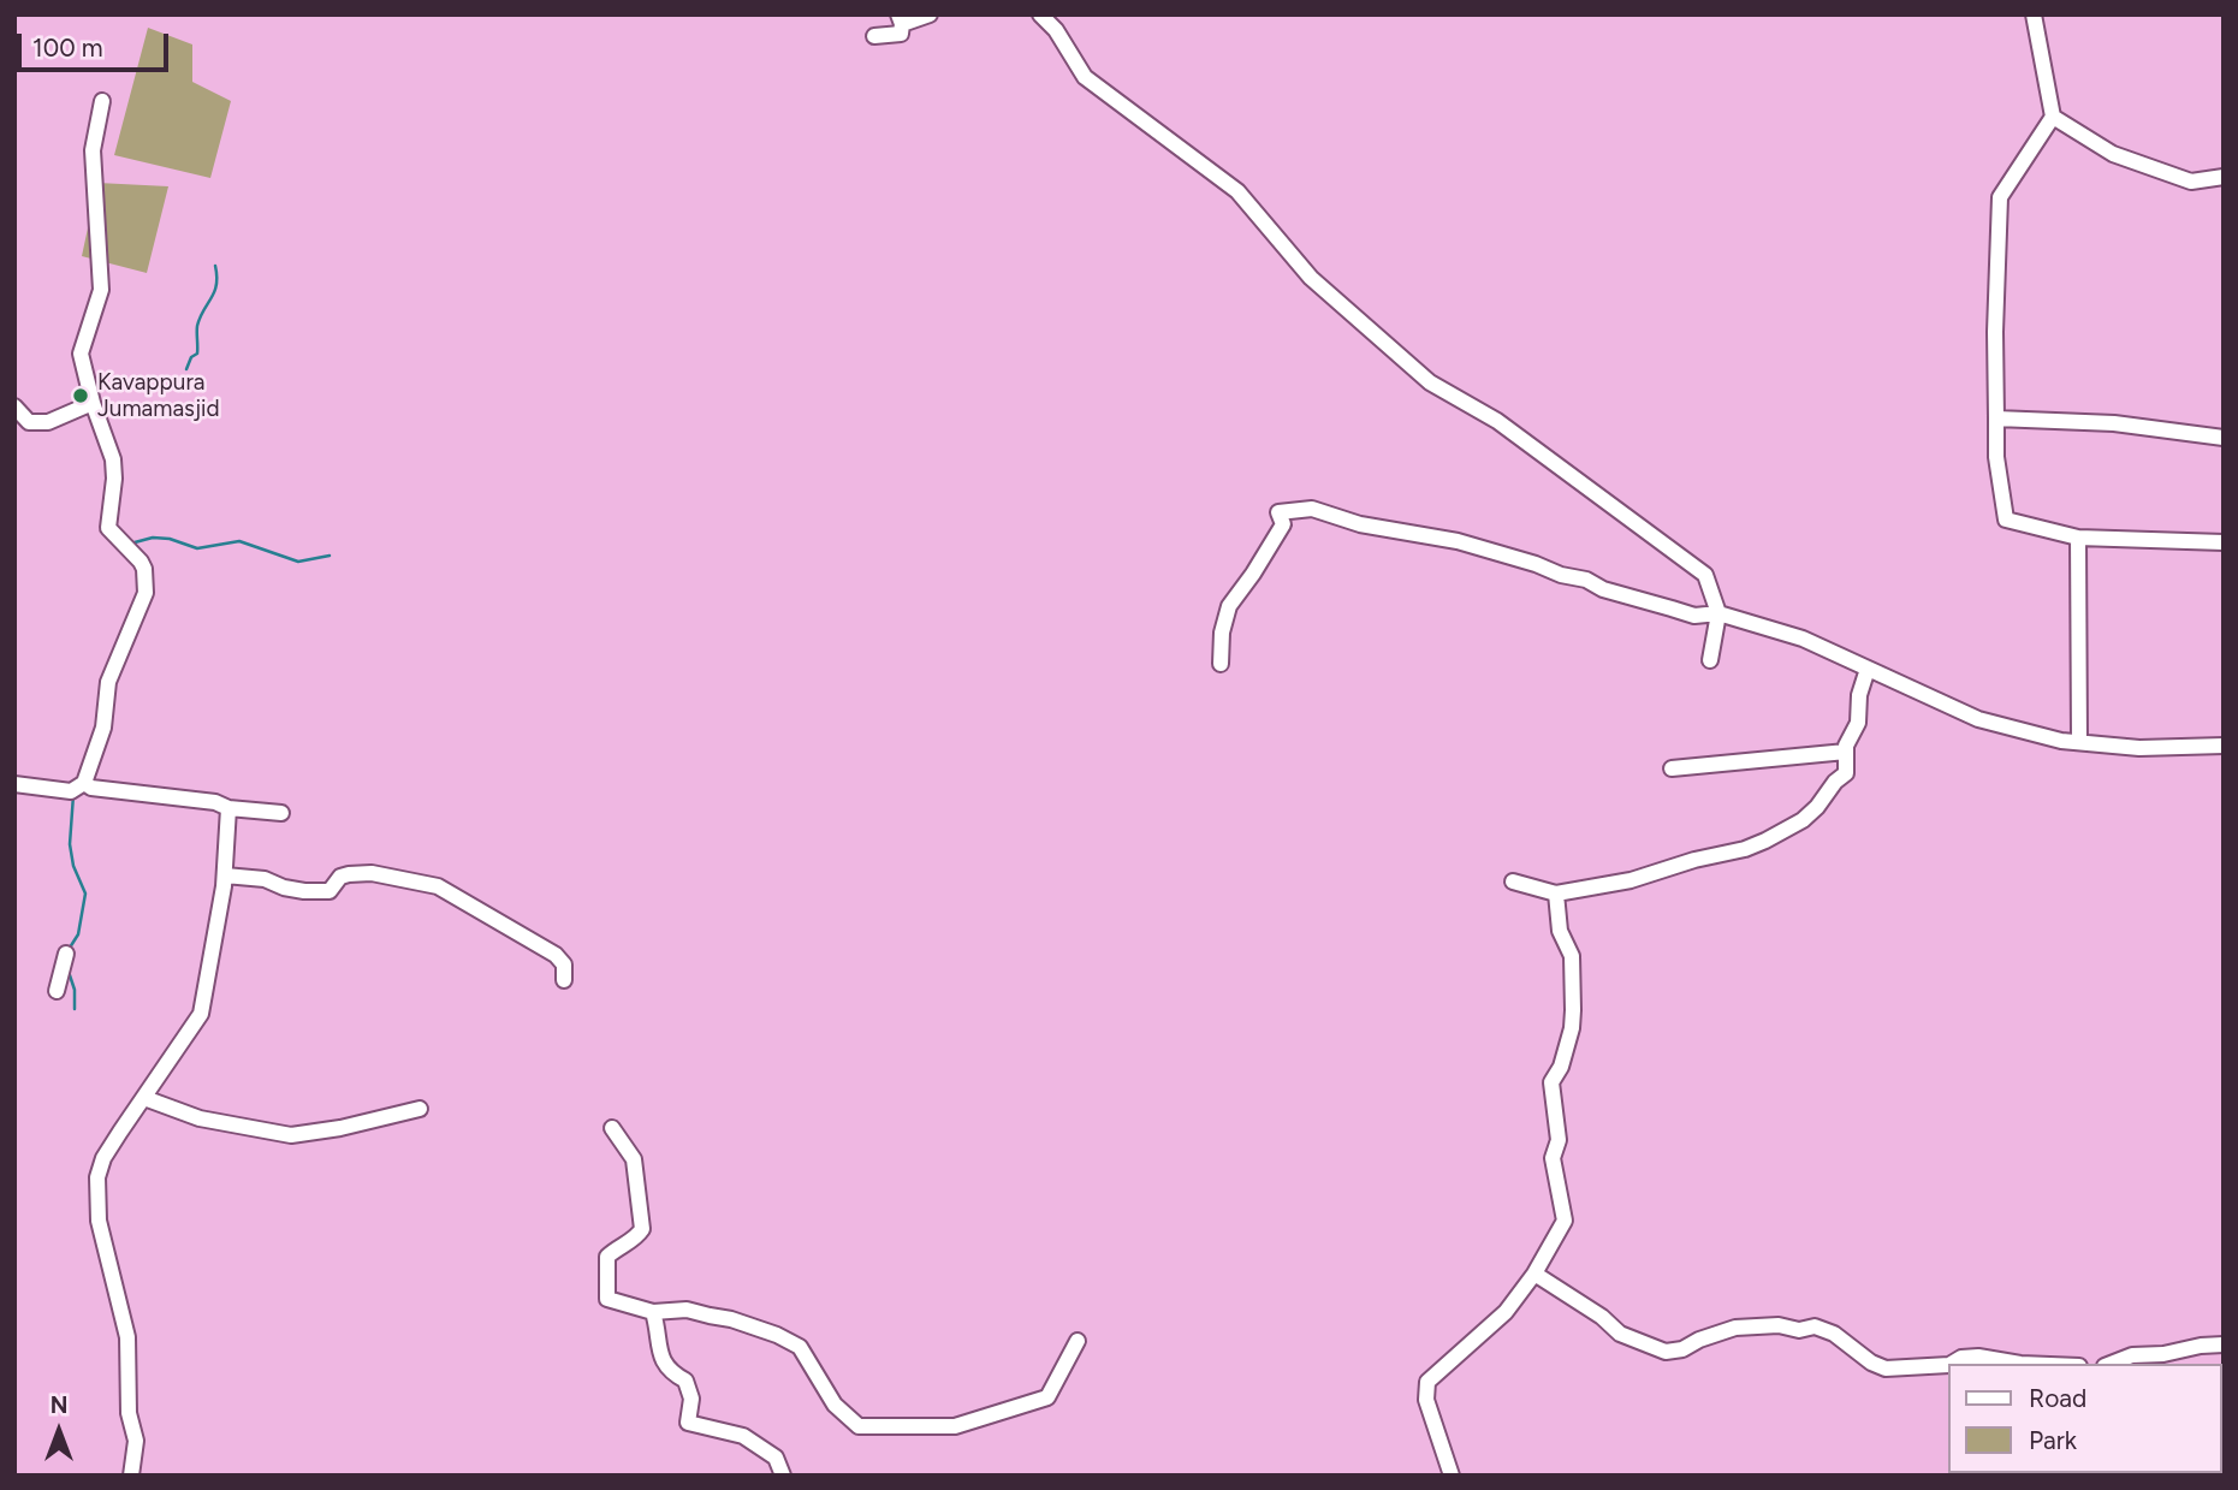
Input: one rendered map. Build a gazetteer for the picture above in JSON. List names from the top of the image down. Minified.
{"places":["Kavappura Jumamasjid"],"legend":["Road","Park"],"scale_bar":"100 m","north":"top"}
